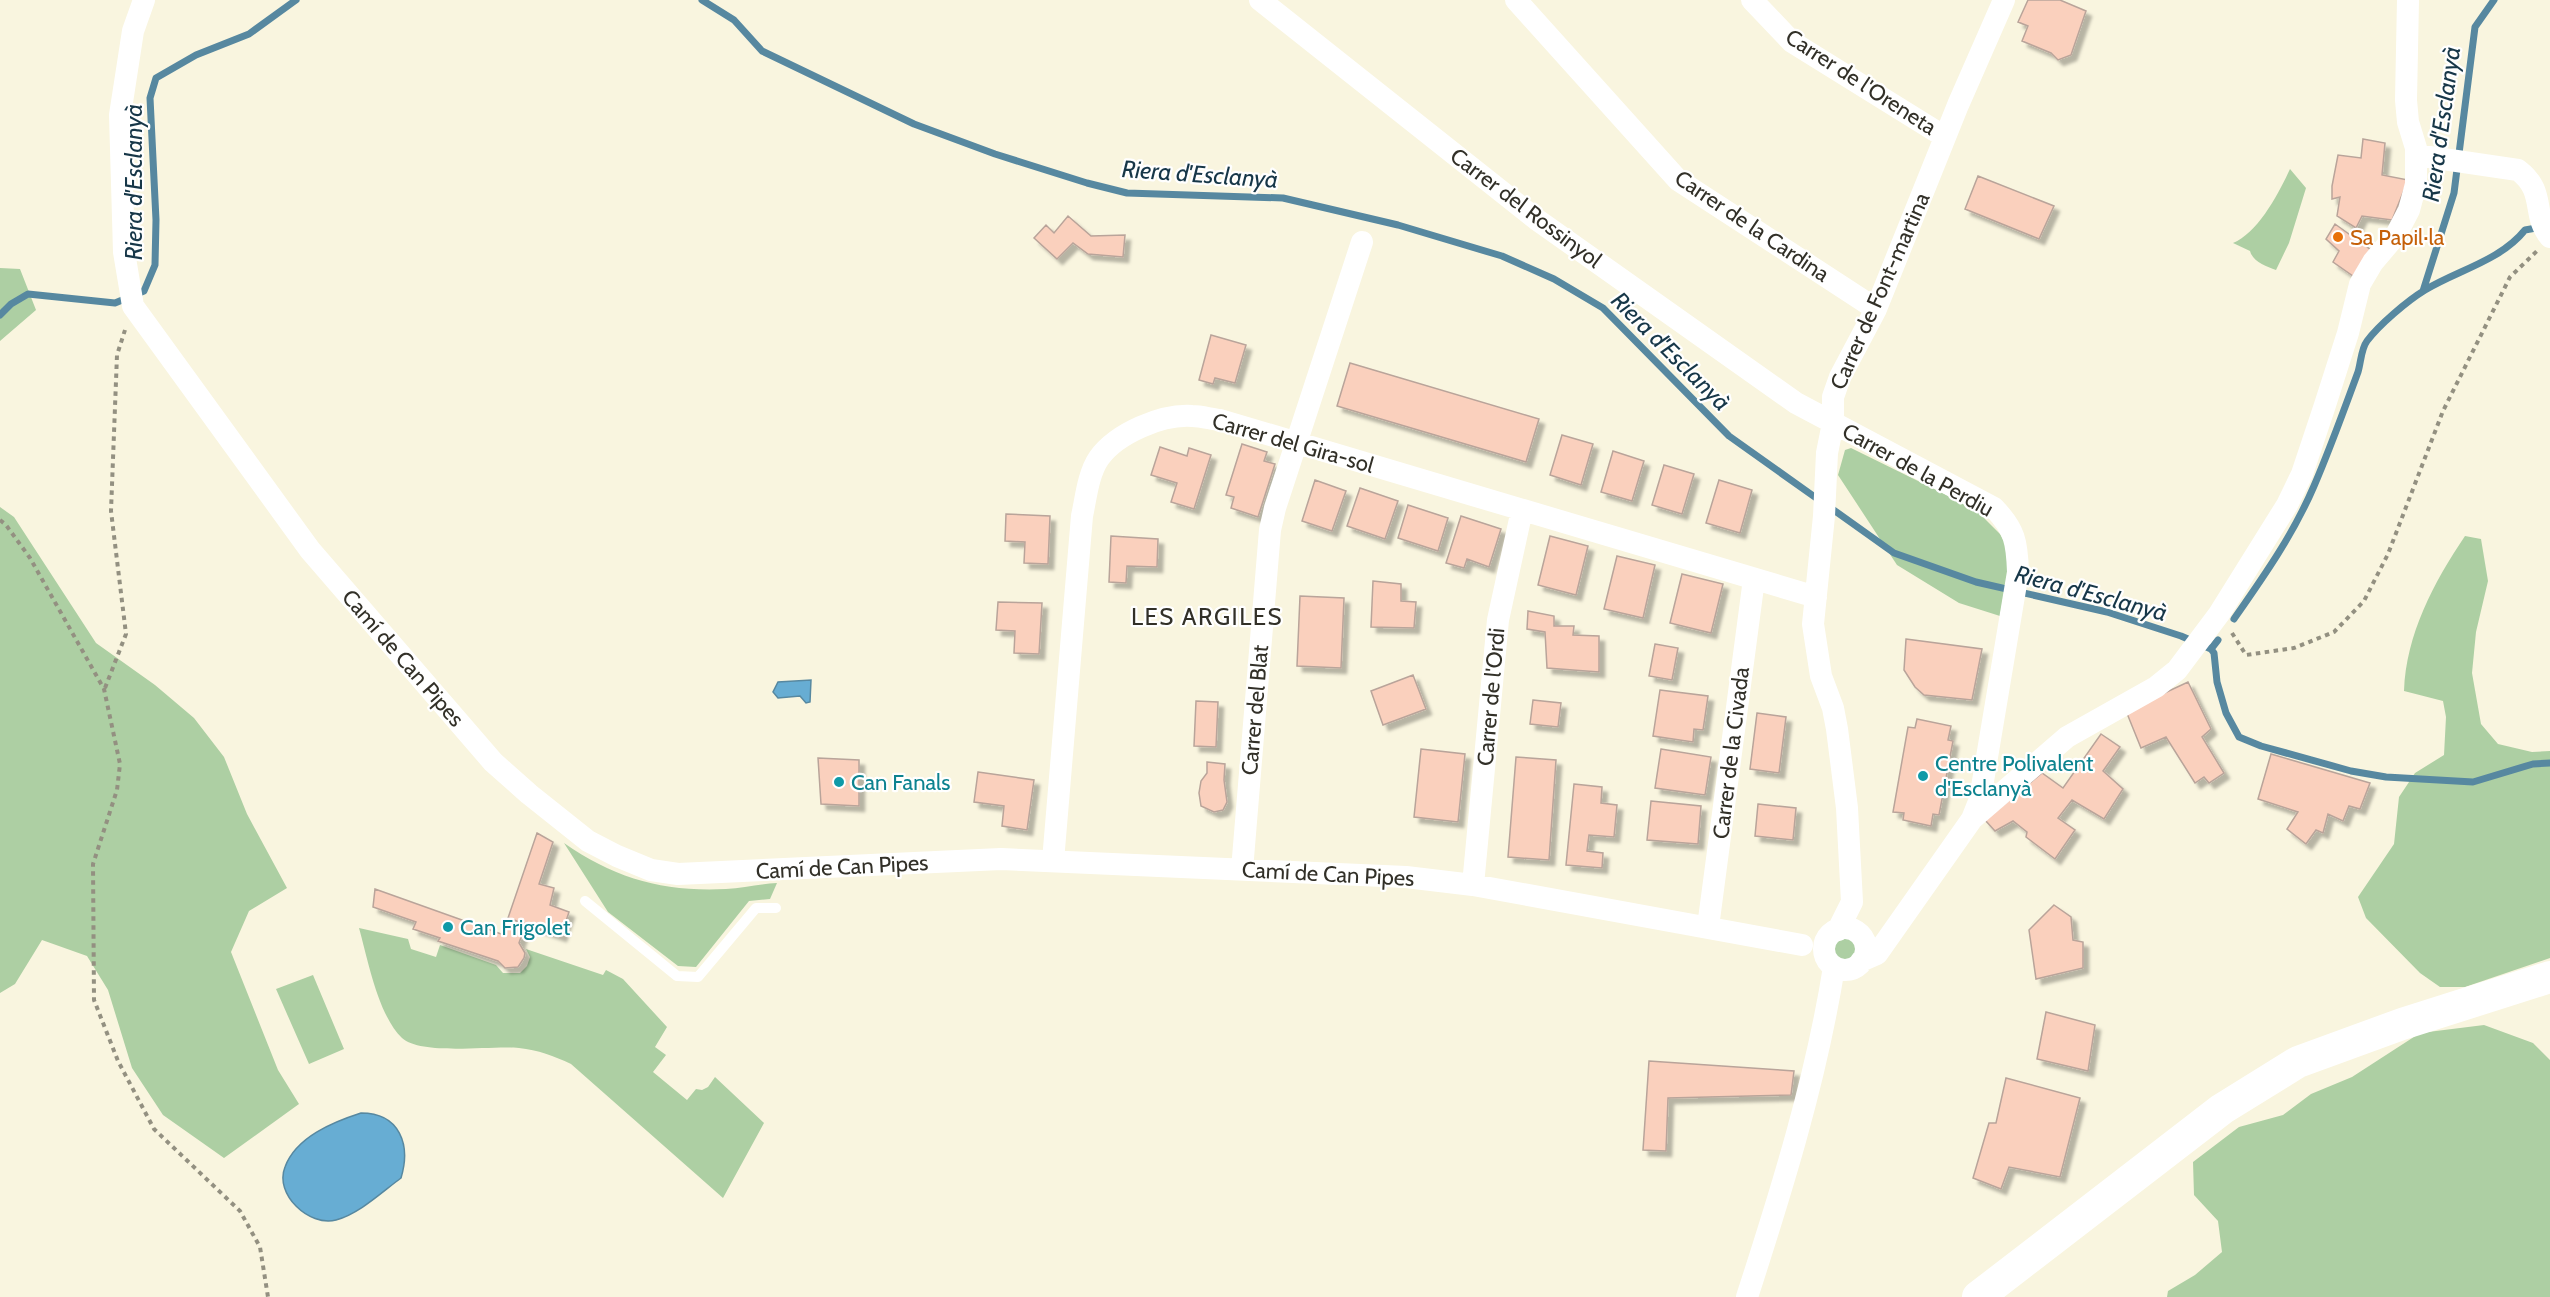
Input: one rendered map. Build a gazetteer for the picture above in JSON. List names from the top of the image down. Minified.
{"streets":{"street":["Carrer de l'Oreneta","Carrer del Rossinyol","Carrer de la Cardina","Carrer de Font-martina","Carrer del Gira-sol","Carrer de la Perdiu","Camí de Can Pipes","Carrer de l'Ordi","Carrer del Blat","Carrer de la Civada"]},"crossings":[["Carrer de l'Oreneta","Carrer de Font-martina"],["Carrer del Rossinyol","Carrer de Font-martina"],["Carrer del Rossinyol","Carrer de la Perdiu"],["Carrer de la Cardina","Carrer de Font-martina"],["Carrer de Font-martina","Carrer del Gira-sol"],["Carrer de Font-martina","Carrer de la Perdiu"],["Carrer de Font-martina","Camí de Can Pipes"],["Carrer del Gira-sol","Camí de Can Pipes"],["Carrer del Gira-sol","Carrer de l'Ordi"],["Carrer del Gira-sol","Carrer del Blat"],["Carrer del Gira-sol","Carrer de la Civada"],["Camí de Can Pipes","Carrer de l'Ordi"],["Camí de Can Pipes","Carrer del Blat"],["Camí de Can Pipes","Carrer de la Civada"]],"districts":["LES ARGILES"],"water":["Riera d'Esclanyà"],"places":["Sa Papil·la","Centre Polivalent d'Esclanyà","Can Fanals","Can Frigolet"]}
